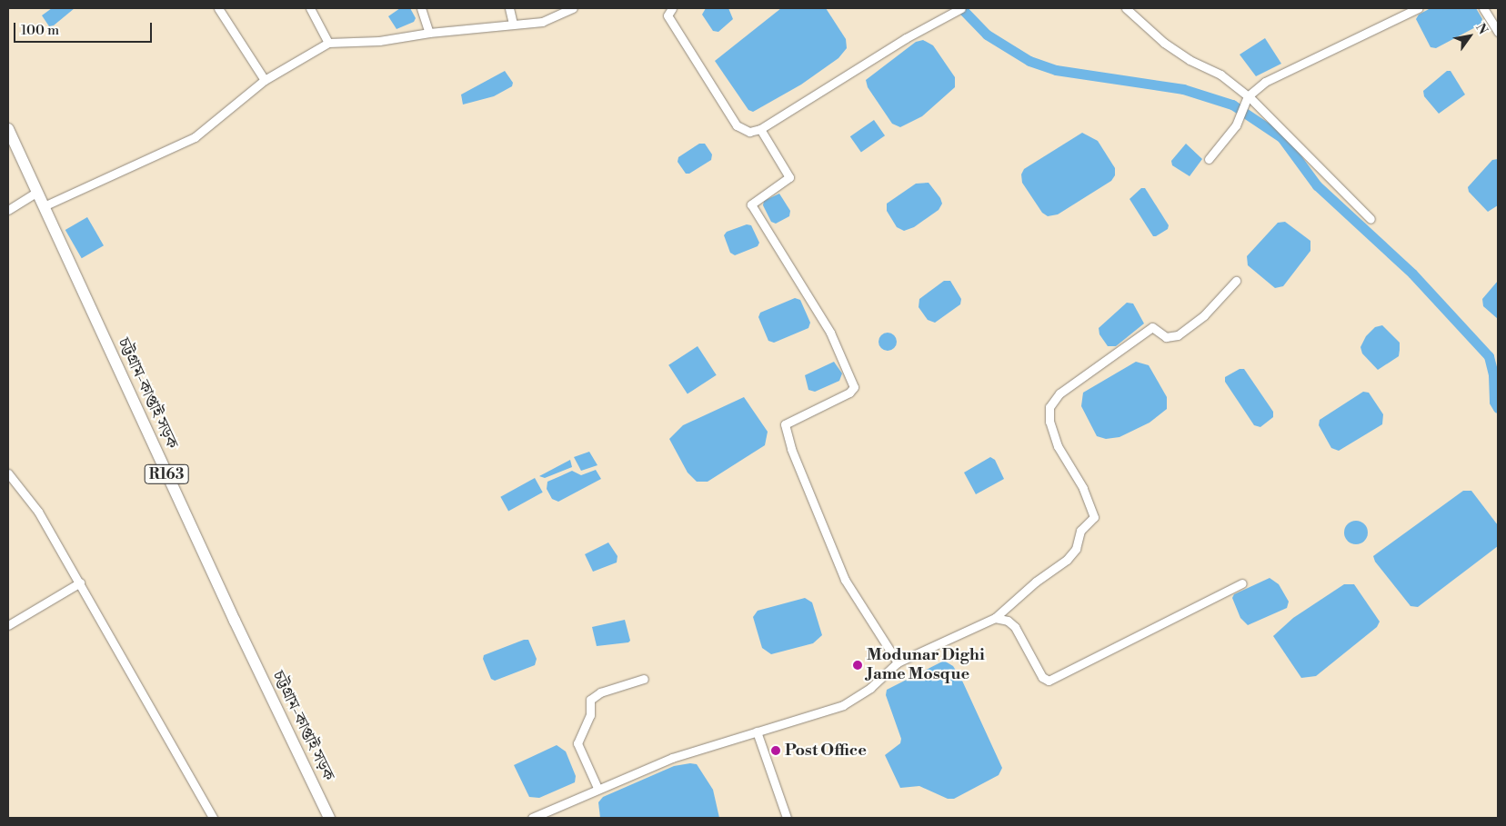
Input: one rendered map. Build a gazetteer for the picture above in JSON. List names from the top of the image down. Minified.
{"streets":{"main road":["চট্টগ্রাম-কাপ্তাই সড়ক","R163"]},"places":["Modunar Dighi Jame Mosque","Post Office"],"scale_bar":"100 m","north":"top right"}
